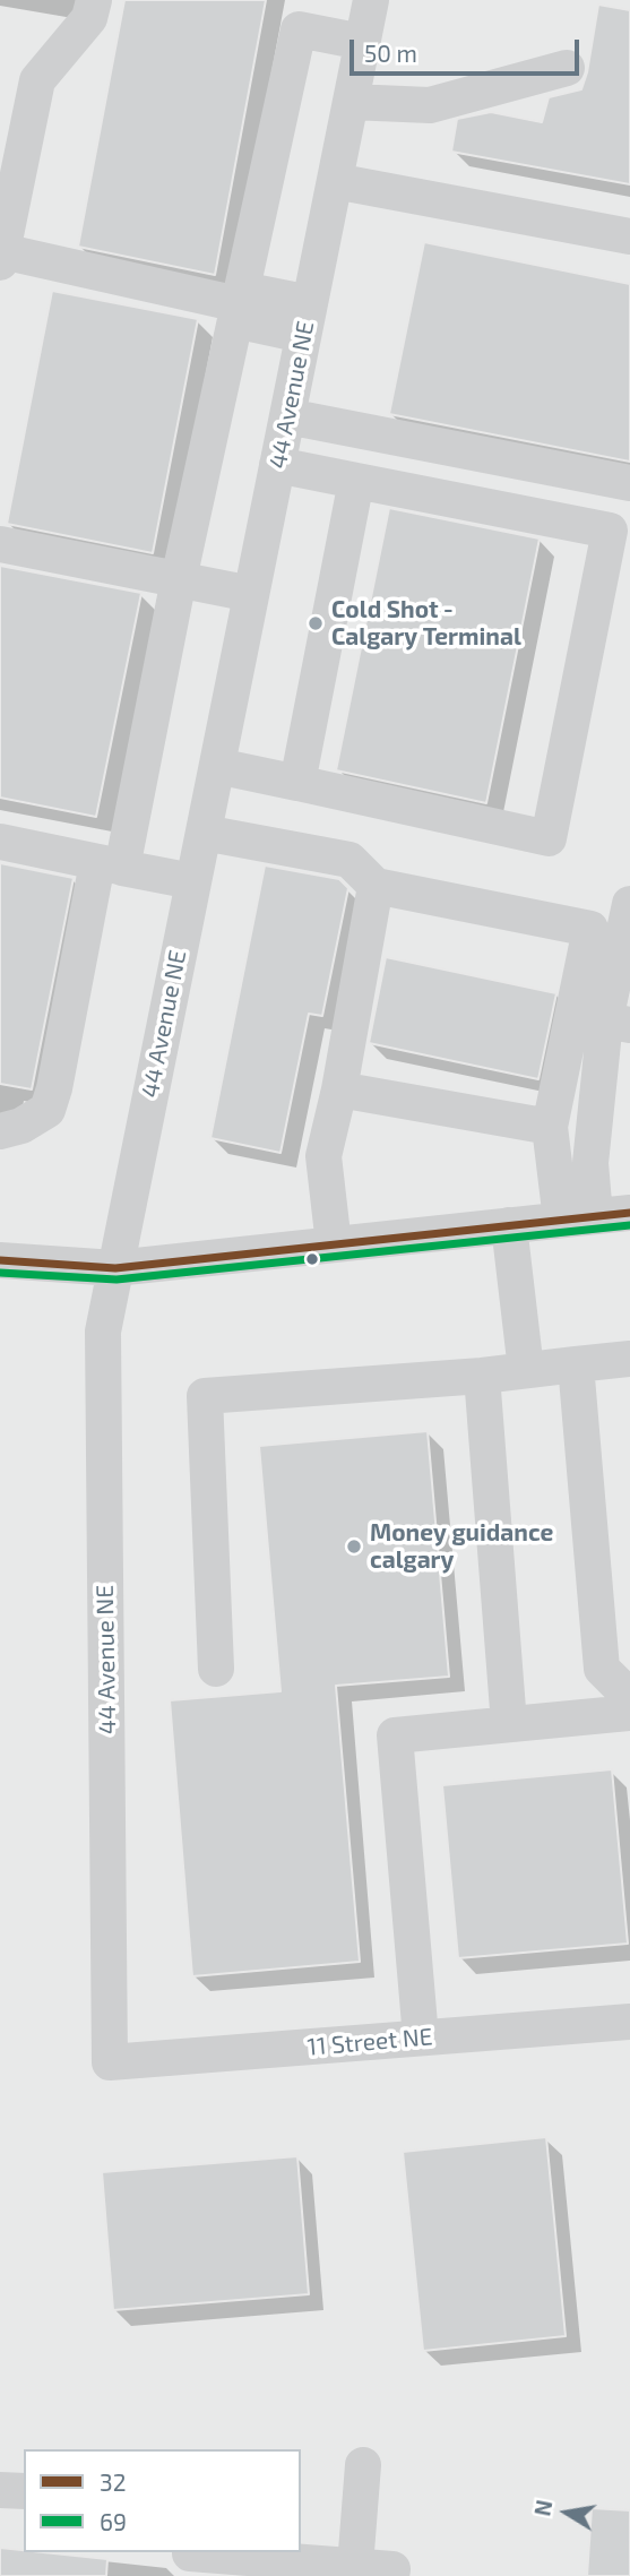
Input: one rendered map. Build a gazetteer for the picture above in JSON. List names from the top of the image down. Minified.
{"streets":{"street":["44 Avenue NE","11 Street NE"]},"crossings":[["44 Avenue NE","11 Street NE"]],"places":["Cold Shot - Calgary Terminal","Money guidance calgary"],"lines":["transit line 32","transit line 69"],"legend":["32","69"],"scale_bar":"50 m","north":"left"}
